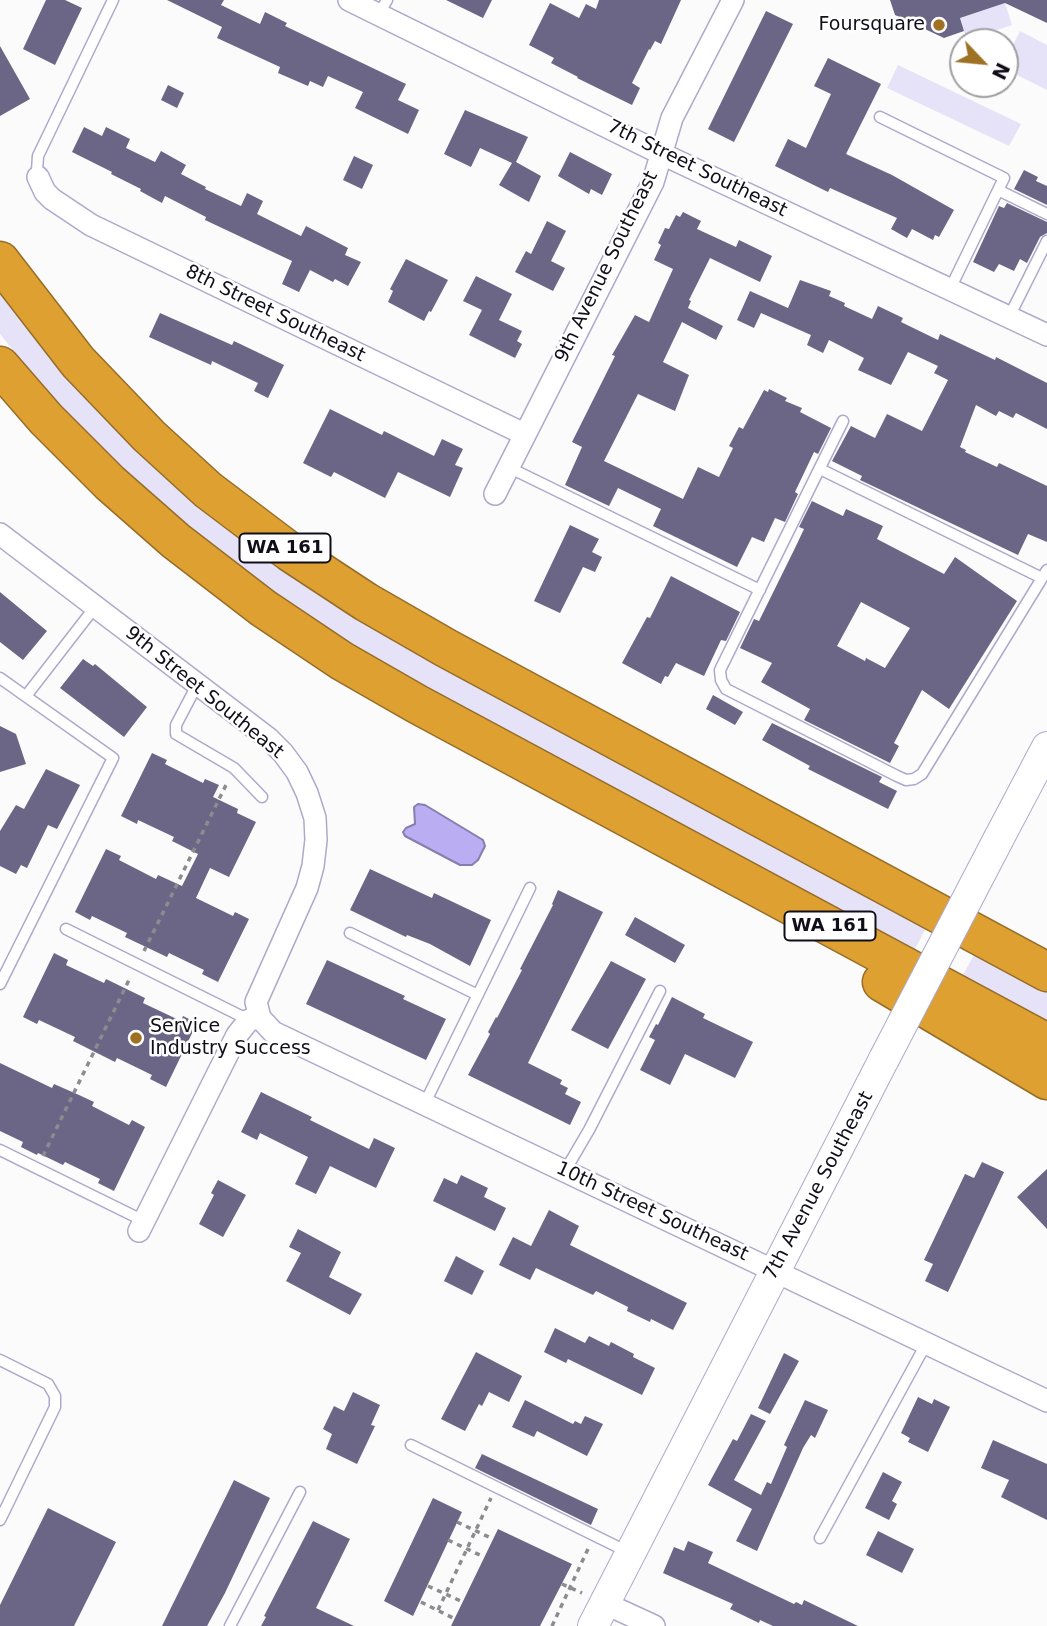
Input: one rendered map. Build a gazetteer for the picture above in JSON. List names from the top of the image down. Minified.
{"streets":{"highway":["WA 161"],"street":["7th Street Southeast","9th Avenue Southeast","8th Street Southeast","9th Street Southeast","7th Avenue Southeast","10th Street Southeast"]},"crossings":[["7th Street Southeast","9th Avenue Southeast"],["9th Avenue Southeast","8th Street Southeast"],["9th Street Southeast","10th Street Southeast"],["7th Avenue Southeast","10th Street Southeast"]],"places":["Foursquare","Service Industry Success"],"north":"bottom right"}
